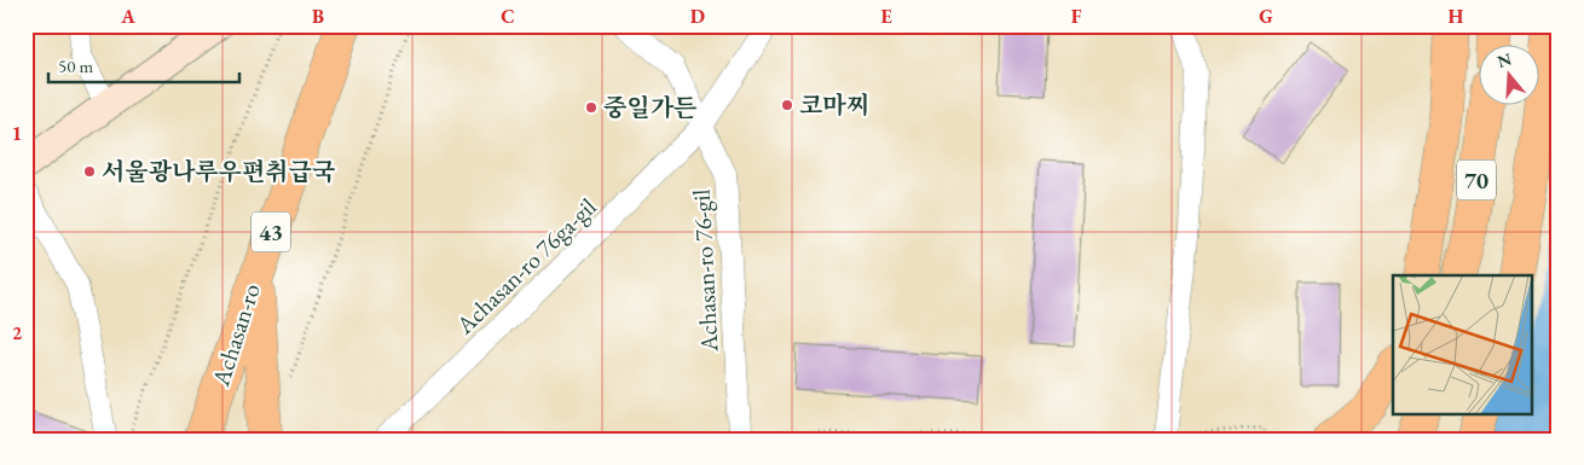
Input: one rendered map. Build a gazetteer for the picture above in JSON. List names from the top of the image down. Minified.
{"streets":{"main road":["70","43","Achasan-ro"],"street":["Achasan-ro 76ga-gil","Achasan-ro 76-gil"]},"crossings":[["Achasan-ro 76ga-gil","Achasan-ro 76-gil"]],"places":["코마찌","중일가든","서울광나루우편취급국"],"scale_bar":"50 m","north":"top","grid":{"columns":["A","B","C","D","E","F","G","H"],"rows":["1","2"]}}
